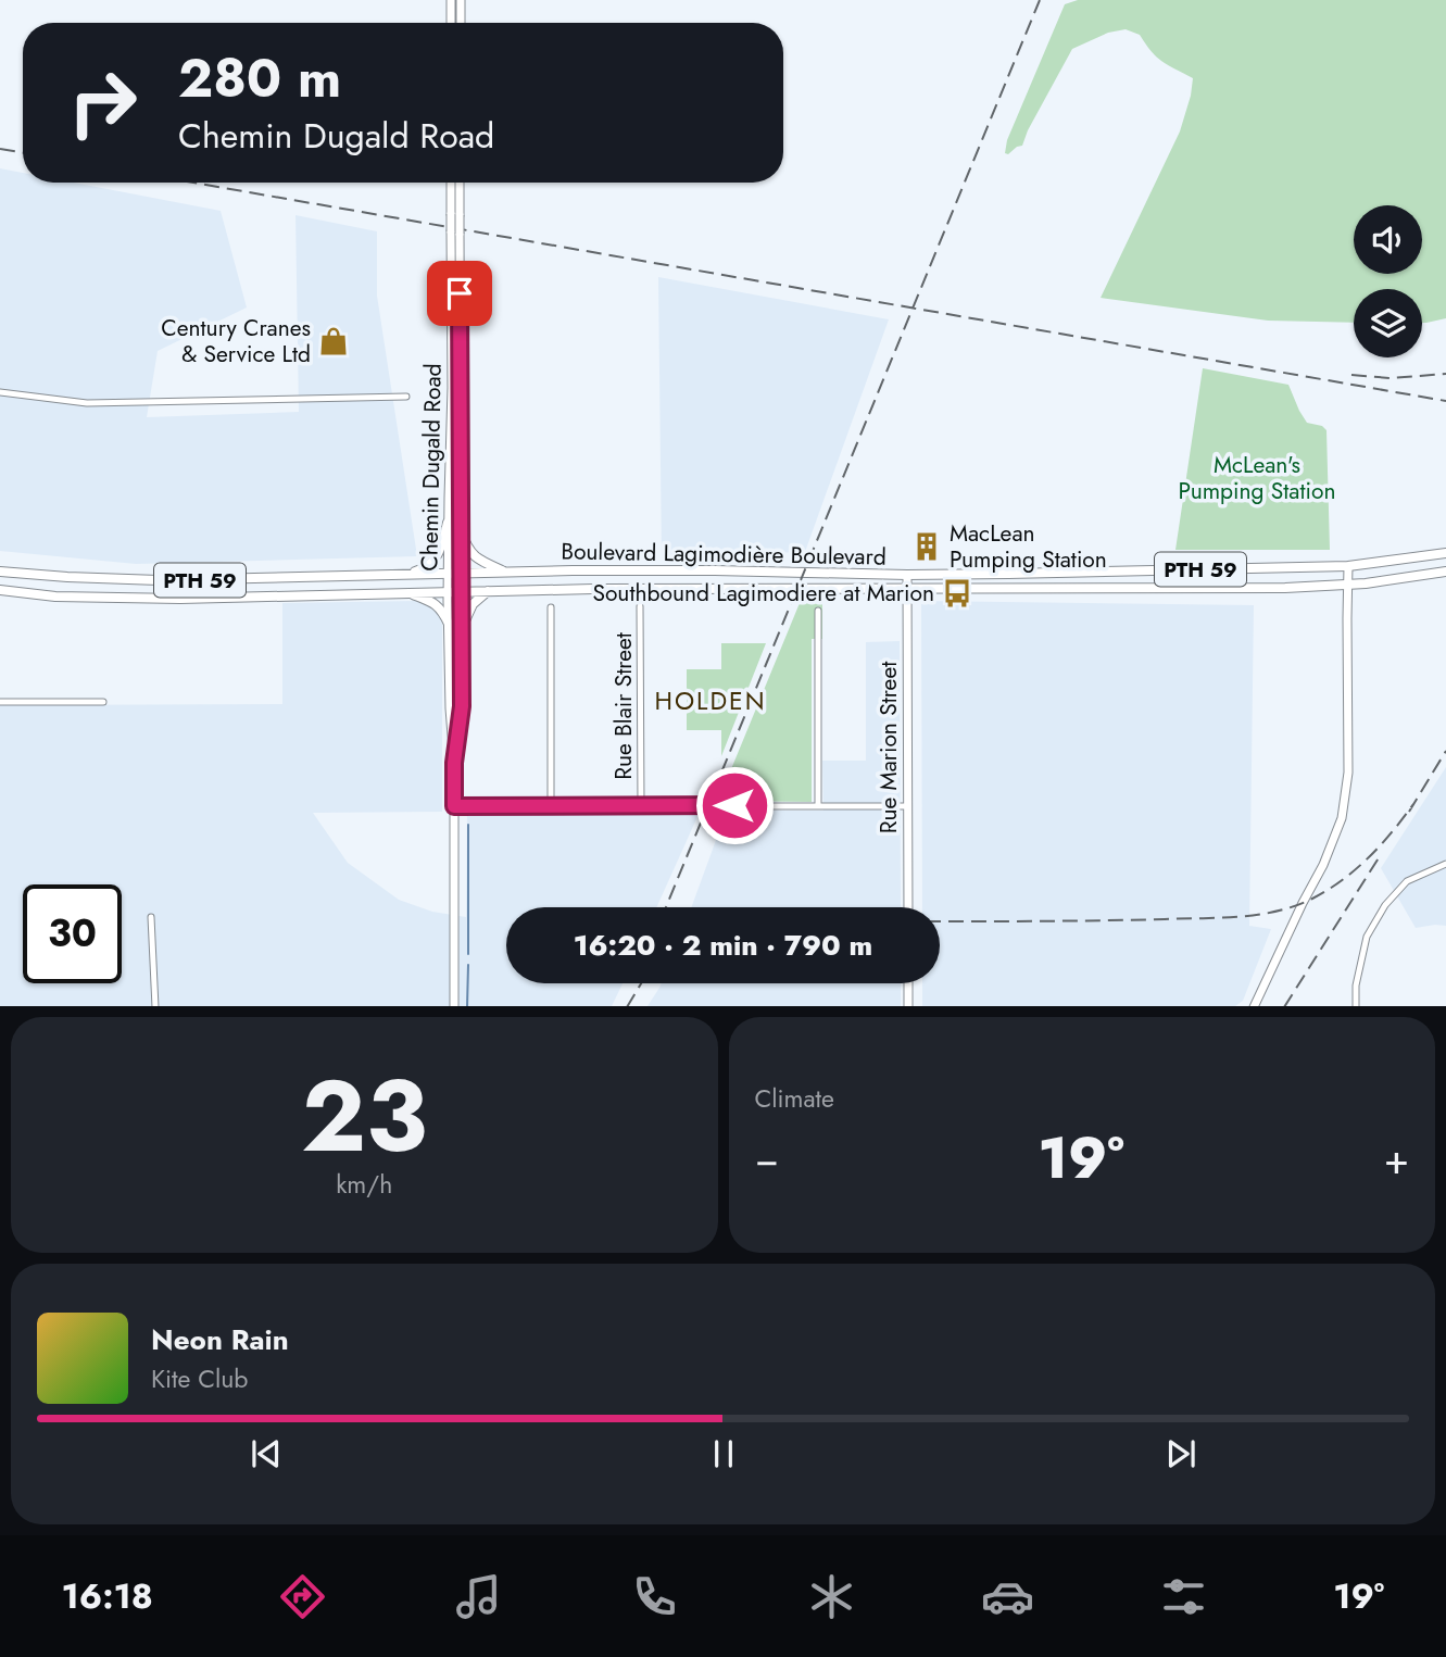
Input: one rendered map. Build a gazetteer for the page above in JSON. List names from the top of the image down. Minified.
{"streets":{"main road":["Chemin Dugald Road","Boulevard Lagimodière Boulevard","PTH 59","Rue Marion Street"],"street":["Rue Blair Street"]},"crossings":[["Chemin Dugald Road","Boulevard Lagimodière Boulevard"],["Boulevard Lagimodière Boulevard","Rue Marion Street"]],"districts":["HOLDEN"],"parks":["McLean's Pumping Station"],"places":{"shop":["Century Cranes & Service Ltd"],"building":["MacLean Pumping Station"],"bus stop":["Southbound Lagimodiere at Marion"]},"page":{"turn":["280 m","Chemin Dugald Road"],"limit":"30","trip":"16:20 · 2 min · 790 m","tile":[["23","km/h"],"Climate"],"heat":["−","19°","+"],"song":["Neon Rain","Kite Club"],"tabs":["16:18","19°"]}}
